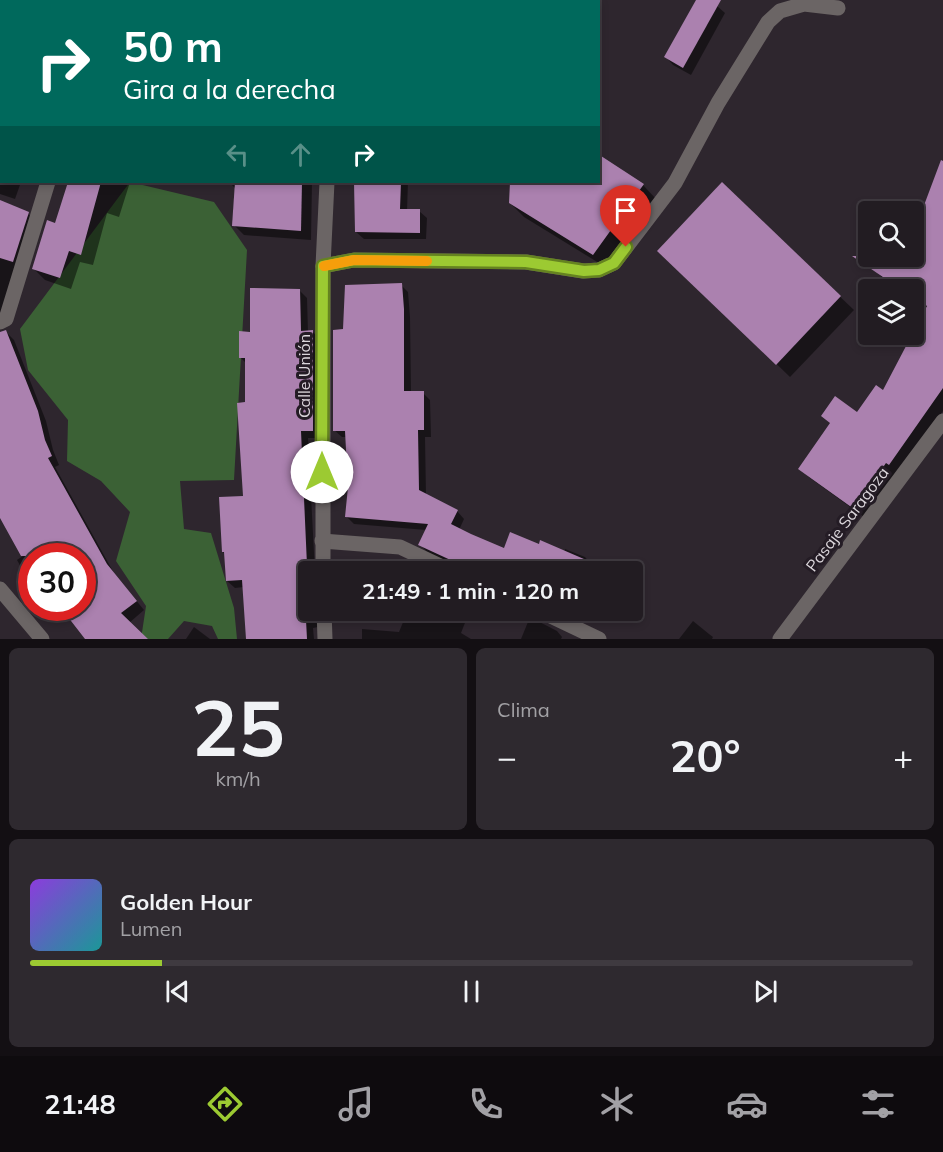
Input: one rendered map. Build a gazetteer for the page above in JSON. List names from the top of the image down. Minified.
{"streets":{"street":["Calle Unión","Pasaje Saragoza"]},"page":{"turn":["50 m","Gira a la derecha"],"limit":"30","trip":"21:49 · 1 min · 120 m","tile":[["25","km/h"],"Clima"],"heat":["−","20°","+"],"song":["Golden Hour","Lumen"],"tabs":"21:48"}}
